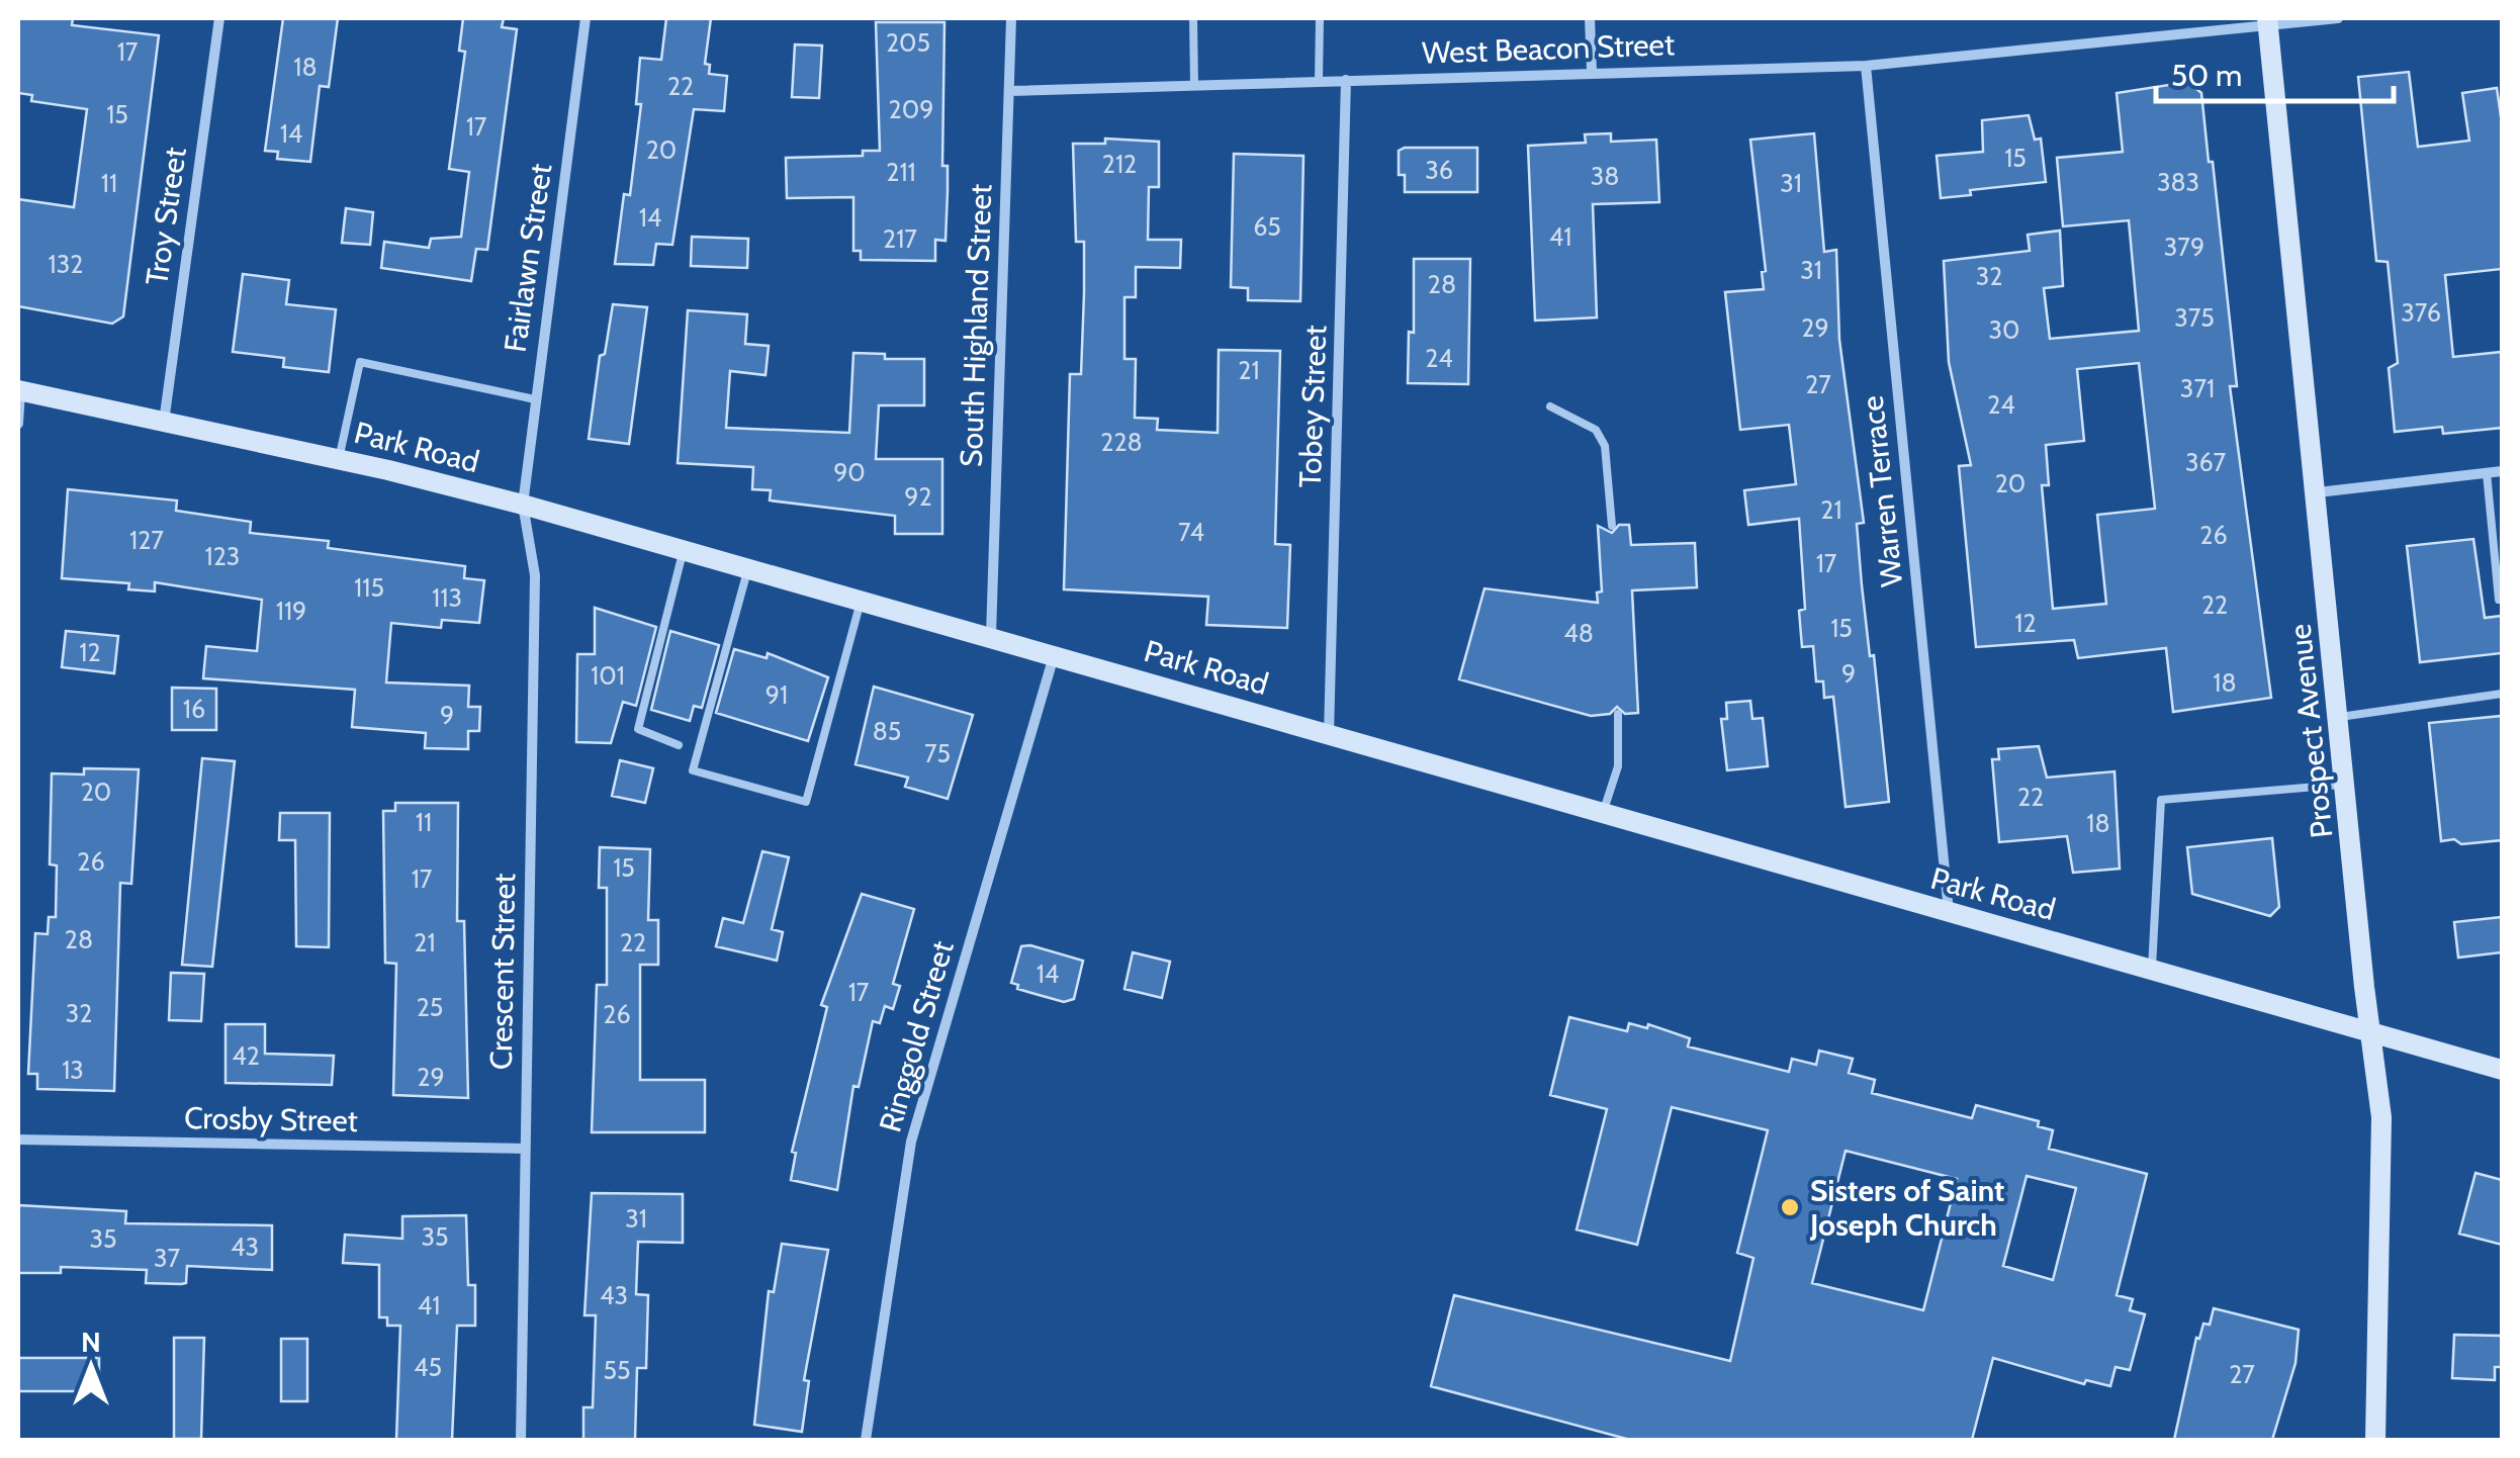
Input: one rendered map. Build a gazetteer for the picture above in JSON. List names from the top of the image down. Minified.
{"streets":{"main road":["Park Road","Prospect Avenue"],"street":["West Beacon Street","Troy Street","Fairlawn Street","South Highland Street","Tobey Street","Warren Terrace","Crescent Street","Ringgold Street","Crosby Street"]},"crossings":[["West Beacon Street","South Highland Street"],["West Beacon Street","Tobey Street"],["West Beacon Street","Warren Terrace"],["West Beacon Street","Prospect Avenue"],["Troy Street","Park Road"],["Fairlawn Street","Park Road"],["Fairlawn Street","Crescent Street"],["South Highland Street","Park Road"],["Tobey Street","Park Road"],["Park Road","Warren Terrace"],["Park Road","Prospect Avenue"],["Park Road","Crescent Street"],["Park Road","Ringgold Street"],["Crescent Street","Crosby Street"]],"places":["Sisters of Saint Joseph Church"],"house_numbers":["205","17","18","22","209","15","17","14","20","15","212","36","211","38","383","11","31","14","65","41","217","379","132","31","32","28","376","375","29","30","24","21","27","371","24","228","367","90","20","92","21","74","26","127","123","17","115","113","22","119","12","15","48","12","9","101","18","91","16","9","85","75","20","22","11","18","26","15","17","28","21","22","14","17","25","32","26","42","13","29","31","35","35","43","37","43","41","45","55","27"],"scale_bar":"50 m","north":"top"}
